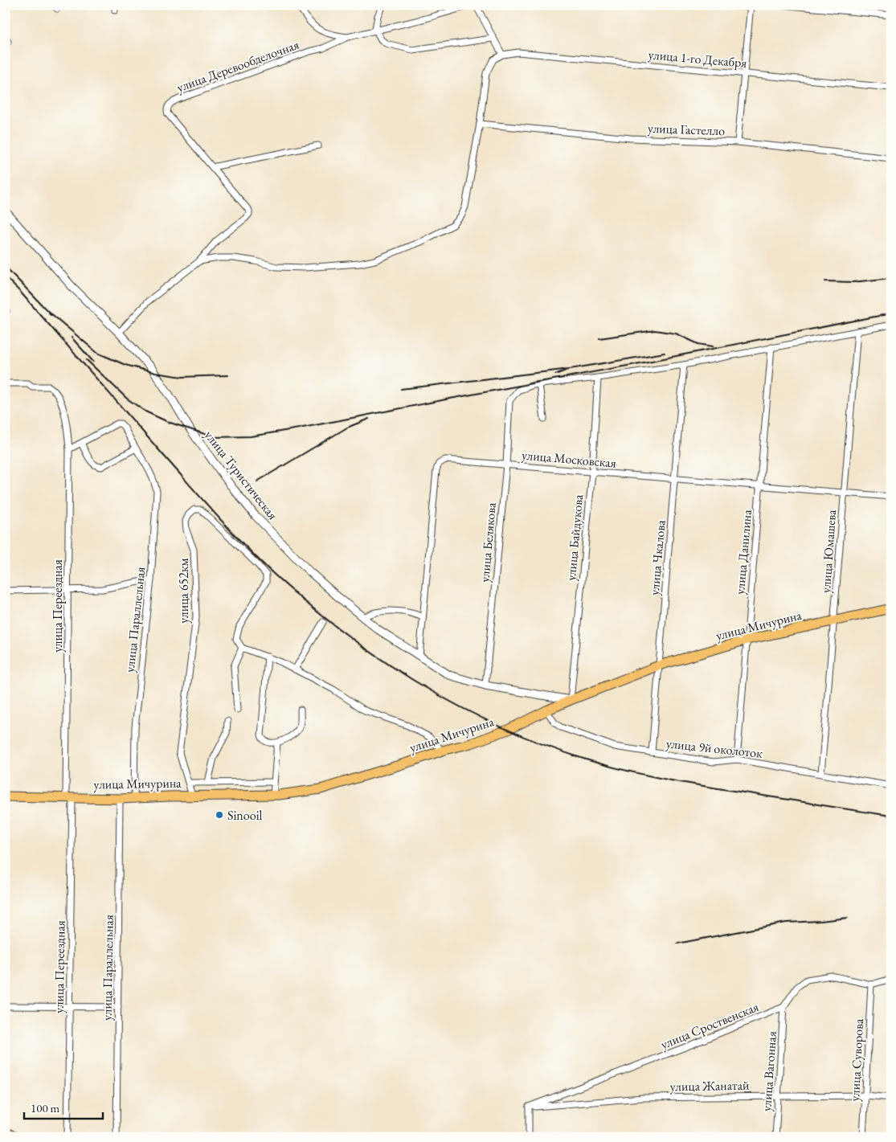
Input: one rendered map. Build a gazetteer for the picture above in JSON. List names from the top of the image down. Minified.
{"streets":{"main road":["улица Мичурина"],"street":["улица 1-го Декабря","улица Деревообделочная","улица Гастелло","улица Московская","улица Туристическая","улица Байдукова","улица Белякова","улица Юмашева","улица Данилина","улица Чкалова","улица 652км","улица Переездная","улица Параллельная","улица 9й околоток","улица Сроственская","улица Суворова","улица Вагонная","улица Жанатай"]},"crossings":[["улица Московская","улица Туристическая"],["улица Московская","улица Байдукова"],["улица Московская","улица Белякова"],["улица Московская","улица Юмашева"],["улица Московская","улица Данилина"],["улица Московская","улица Чкалова"],["улица Туристическая","улица Байдукова"],["улица Туристическая","улица Белякова"],["улица Туристическая","улица Мичурина"],["улица Байдукова","улица Мичурина"],["улица Юмашева","улица Мичурина"],["улица Юмашева","улица 9й околоток"],["улица Данилина","улица Мичурина"],["улица Данилина","улица 9й околоток"],["улица Чкалова","улица Мичурина"],["улица Чкалова","улица 9й околоток"],["улица 652км","улица Мичурина"],["улица Переездная","улица Мичурина"],["улица Параллельная","улица Мичурина"],["улица Мичурина","улица 9й околоток"],["улица Сроственская","улица Вагонная"],["улица Сроственская","улица Жанатай"],["улица Суворова","улица Жанатай"],["улица Вагонная","улица Жанатай"]],"places":["Sinooil"],"scale_bar":"100 m"}
